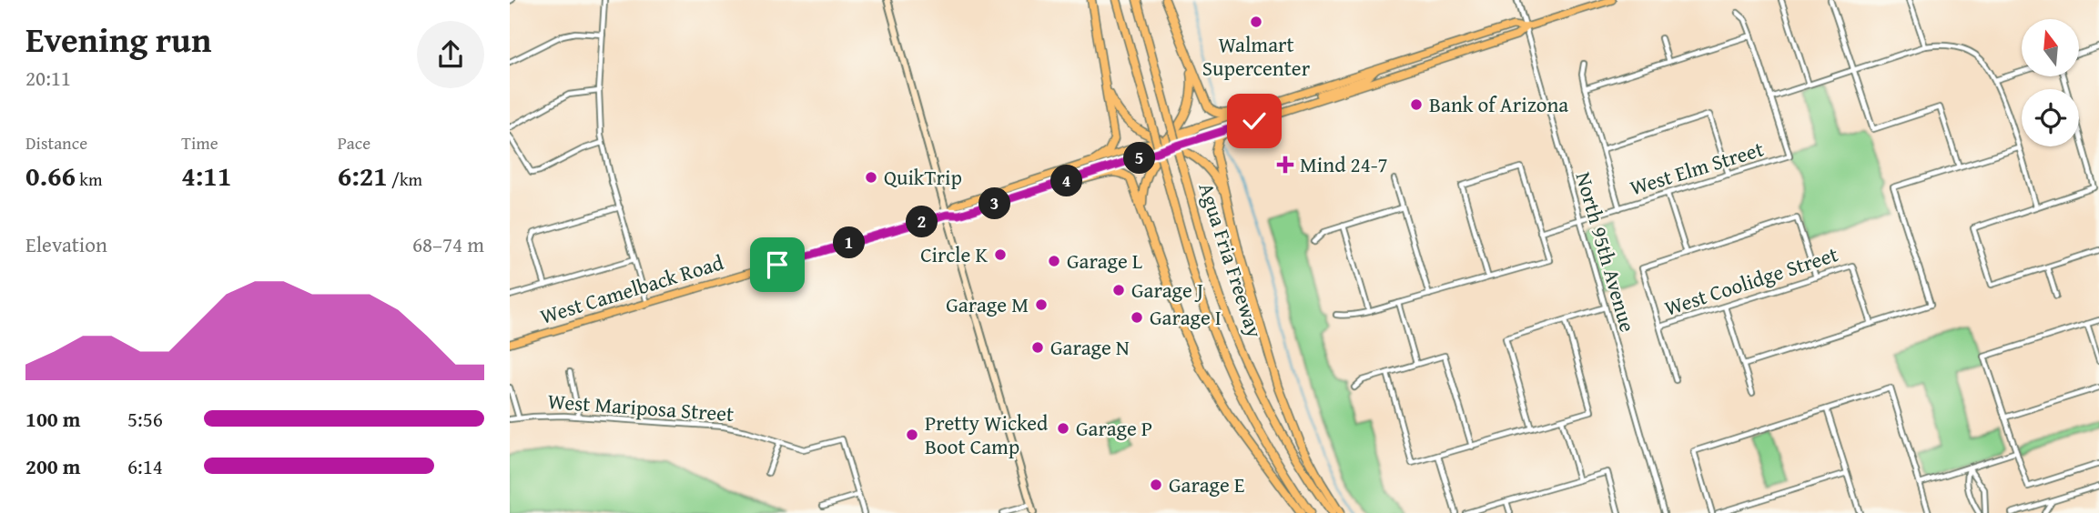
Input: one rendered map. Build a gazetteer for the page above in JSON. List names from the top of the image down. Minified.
{"streets":{"highway":["Agua Fria Freeway"],"main road":["West Camelback Road"],"street":["West Elm Street","North 95th Avenue","West Coolidge Street","West Mariposa Street"]},"crossings":[["West Elm Street","North 95th Avenue"]],"places":{"other":["Walmart Supercenter","Bank of Arizona","QuikTrip","Circle K","Garage L","Garage J","Garage M","Garage I","Garage N","Garage P","Pretty Wicked Boot Camp","Garage E"],"health":["Mind 24-7"]},"north":"top","page":{"heading":["Evening run","20:11"],"stats":[["Distance","0.66 km"],["Time","4:11"],["Pace","6:21 /km"]],"pins":["5","4","3","2","1"],"chart":["Elevation","68–74 m"],"list":[{"name":"100 m","note":"5:56"},{"name":"200 m","note":"6:14"}]}}
